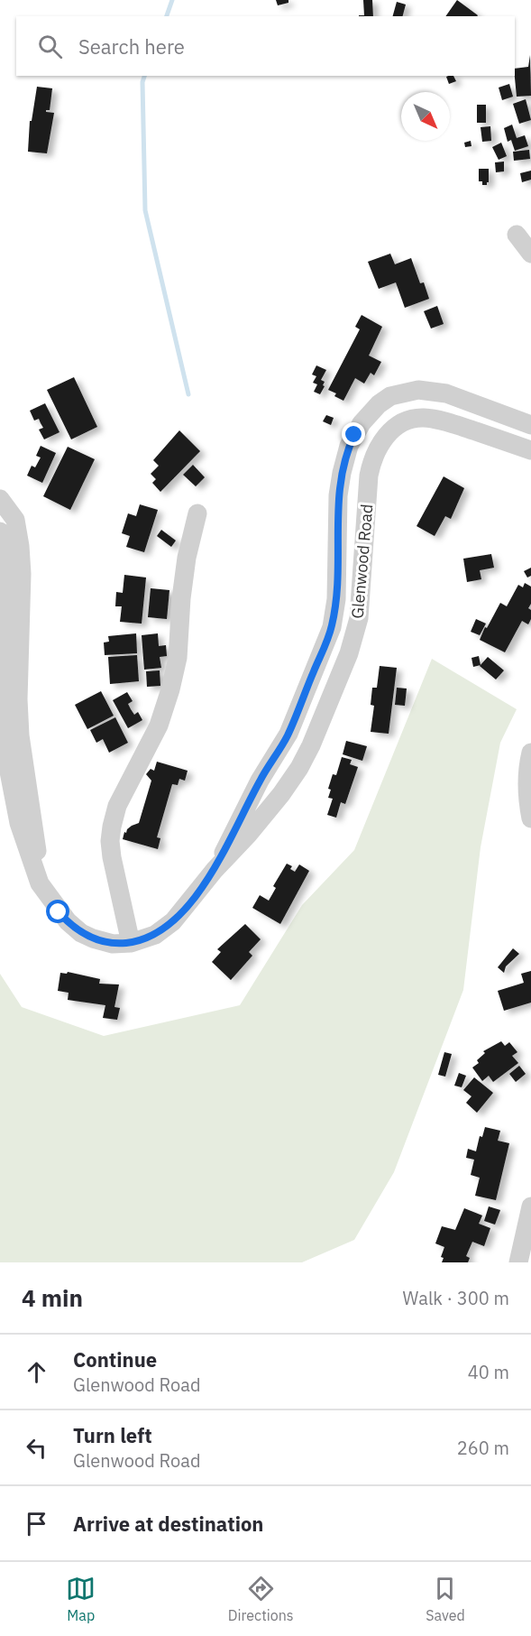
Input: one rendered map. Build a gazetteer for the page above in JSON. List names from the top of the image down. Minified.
{"streets":{"street":["Glenwood Road"]},"north":"bottom right","page":{"search":"Search here","heading":["4 min","Walk · 300 m"],"list":[["Continue","Glenwood Road","40 m"],["Turn left","Glenwood Road","260 m"],"Arrive at destination"],"nav":["Map","Directions","Saved"]}}
